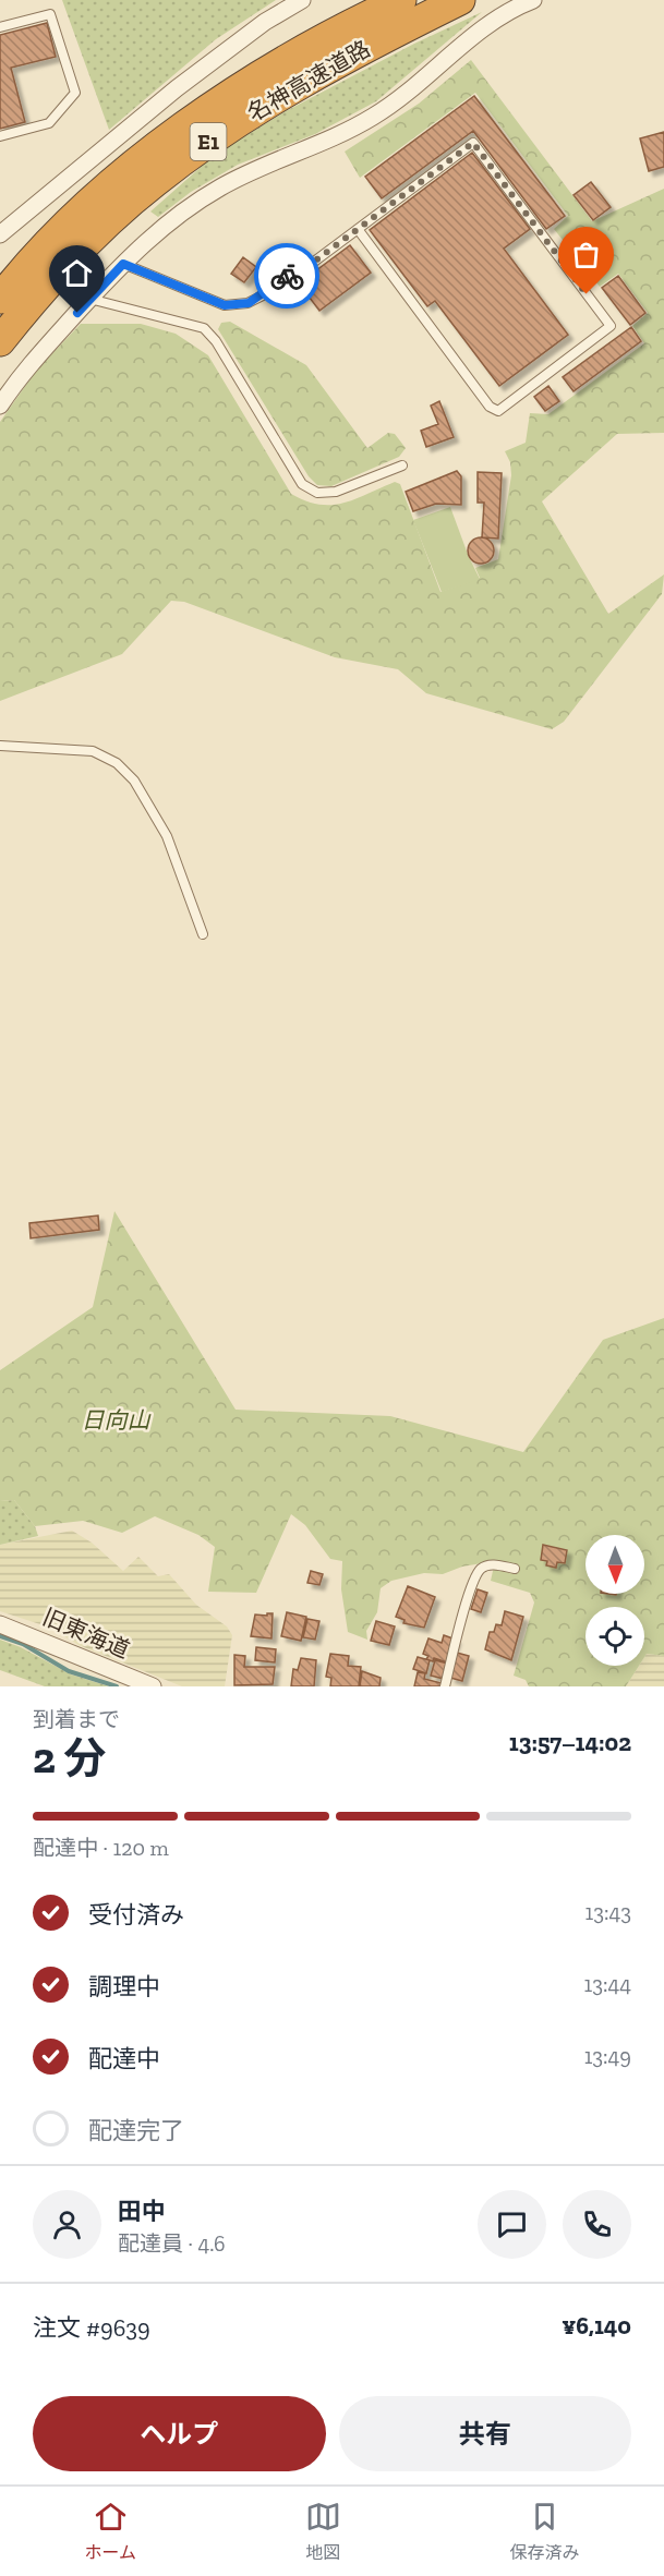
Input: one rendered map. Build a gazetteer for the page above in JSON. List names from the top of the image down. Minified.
{"streets":{"highway":["名神高速道路","E1"],"street":["旧東海道"]},"parks":["日向山"],"north":"bottom","page":{"heading":["2 分","到着まで","13:57–14:02"],"panel":["田中","配達員 · 4.6","注文 #9639","¥6,140"],"bar":"配達中 · 120 m","list":[["受付済み","13:43"],["調理中","13:44"],["配達中","13:49"],"配達完了"],"buttons":["ヘルプ","共有"],"tabs":["ホーム","地図","保存済み"]}}
